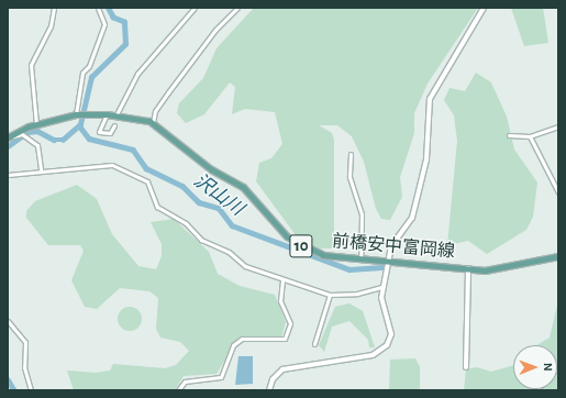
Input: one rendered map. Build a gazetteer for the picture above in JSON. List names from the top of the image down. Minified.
{"streets":{"main road":["10","前橋安中富岡線"]},"crossings":[["10","前橋安中富岡線"]],"water":["沢山川"],"north":"right"}
